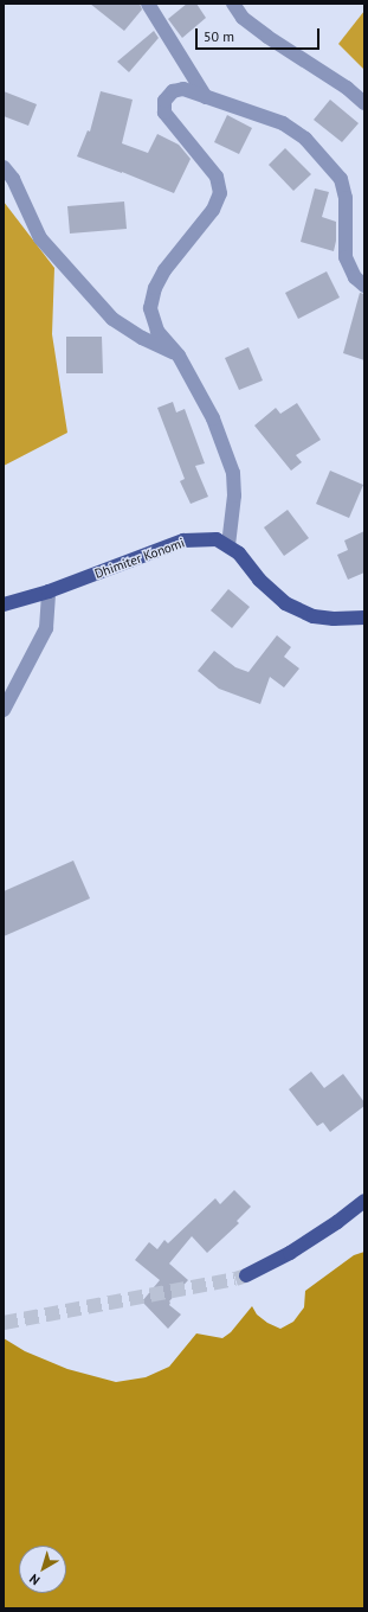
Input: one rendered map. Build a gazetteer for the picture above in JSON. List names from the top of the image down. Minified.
{"streets":{"main road":["Dhimiter Konomi"]},"scale_bar":"50 m","north":"bottom left"}
